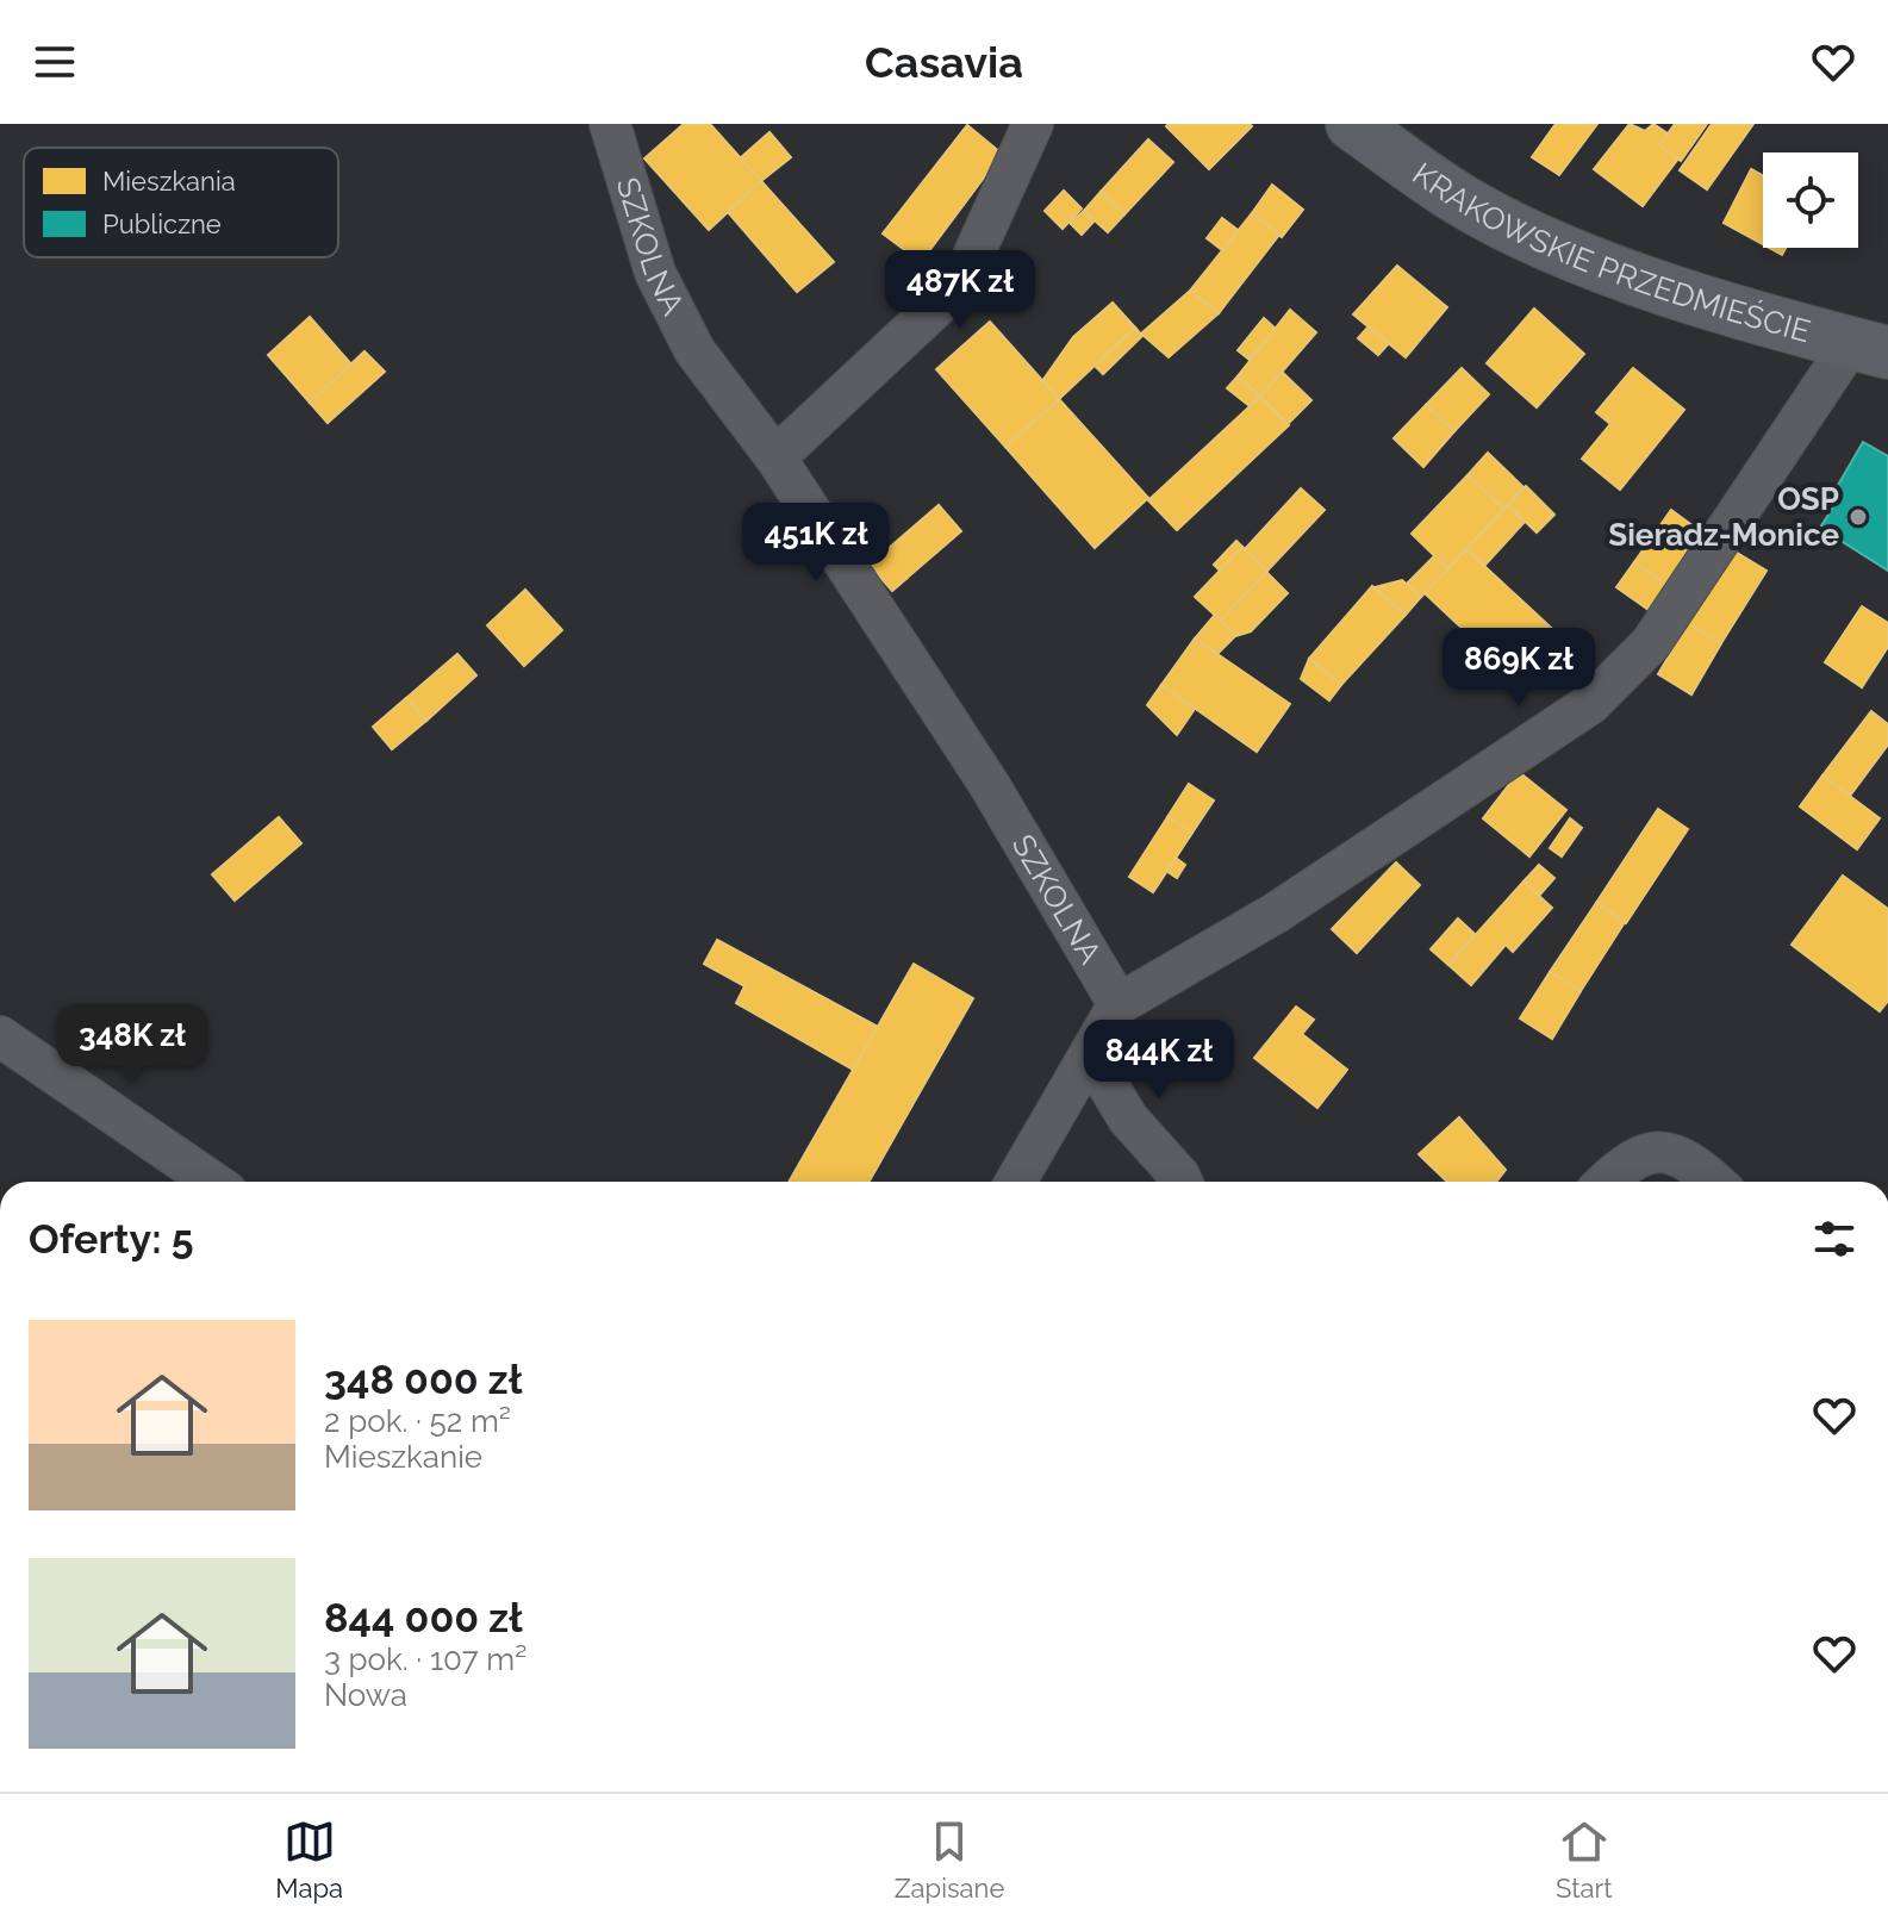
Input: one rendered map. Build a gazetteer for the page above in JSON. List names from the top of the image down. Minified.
{"streets":{"main road":["KRAKOWSKIE PRZEDMIEŚCIE"],"street":["SZKOLNA"]},"places":["OSP Sieradz-Monice"],"legend":["Mieszkania","Publiczne"],"page":{"header":"Casavia","price":["487K zł","451K zł","869K zł","348K zł","844K zł"],"heading":"Oferty: 5","list":[{"name":"348 000 zł","note":"2 pok. · 52 m² · Mieszkanie"},{"name":"844 000 zł","note":"3 pok. · 107 m² · Nowa"}],"tabs":["Mapa","Zapisane","Start"]}}
